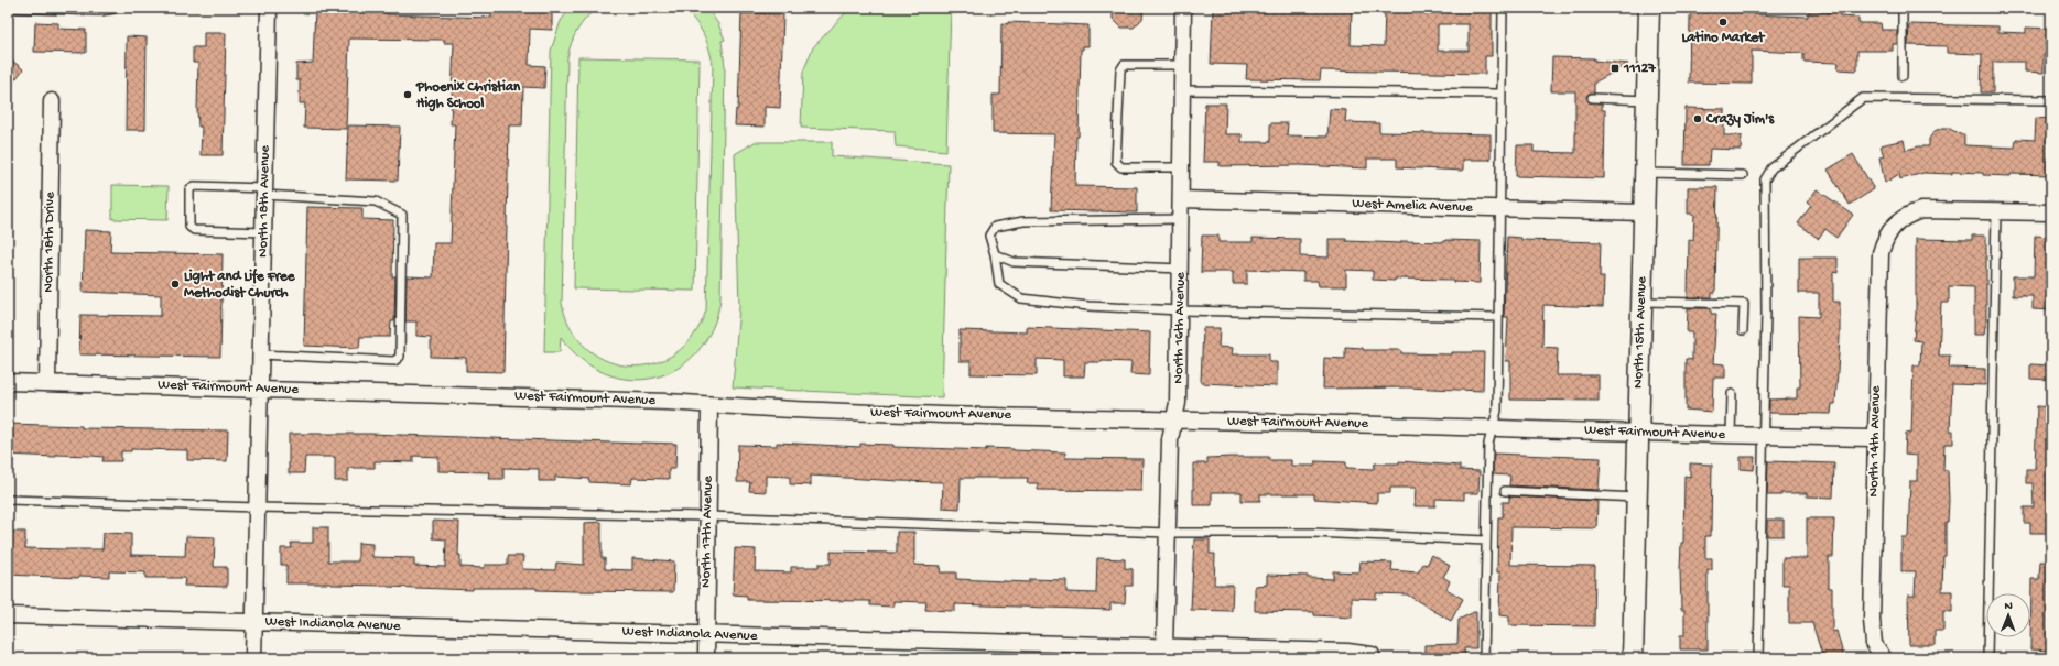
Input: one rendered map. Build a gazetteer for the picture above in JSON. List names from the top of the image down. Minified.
{"streets":{"street":["North 18th Avenue","West Amelia Avenue","North 18th Drive","North 16th Avenue","North 15th Avenue","West Fairmount Avenue","North 14th Avenue","North 17th Avenue","West Indianola Avenue"]},"crossings":[["North 18th Avenue","West Fairmount Avenue"],["North 18th Avenue","West Indianola Avenue"],["West Amelia Avenue","North 16th Avenue"],["West Amelia Avenue","North 15th Avenue"],["North 18th Drive","West Fairmount Avenue"],["North 16th Avenue","West Fairmount Avenue"],["North 16th Avenue","West Indianola Avenue"],["North 15th Avenue","West Fairmount Avenue"],["West Fairmount Avenue","North 14th Avenue"],["West Fairmount Avenue","North 17th Avenue"],["North 17th Avenue","West Indianola Avenue"]],"places":{"other":["Latino Market","Phoenix Christian High School","Crazy Jim's","Light and Life Free Methodist Church"],"transit":["11127"]},"north":"top"}
